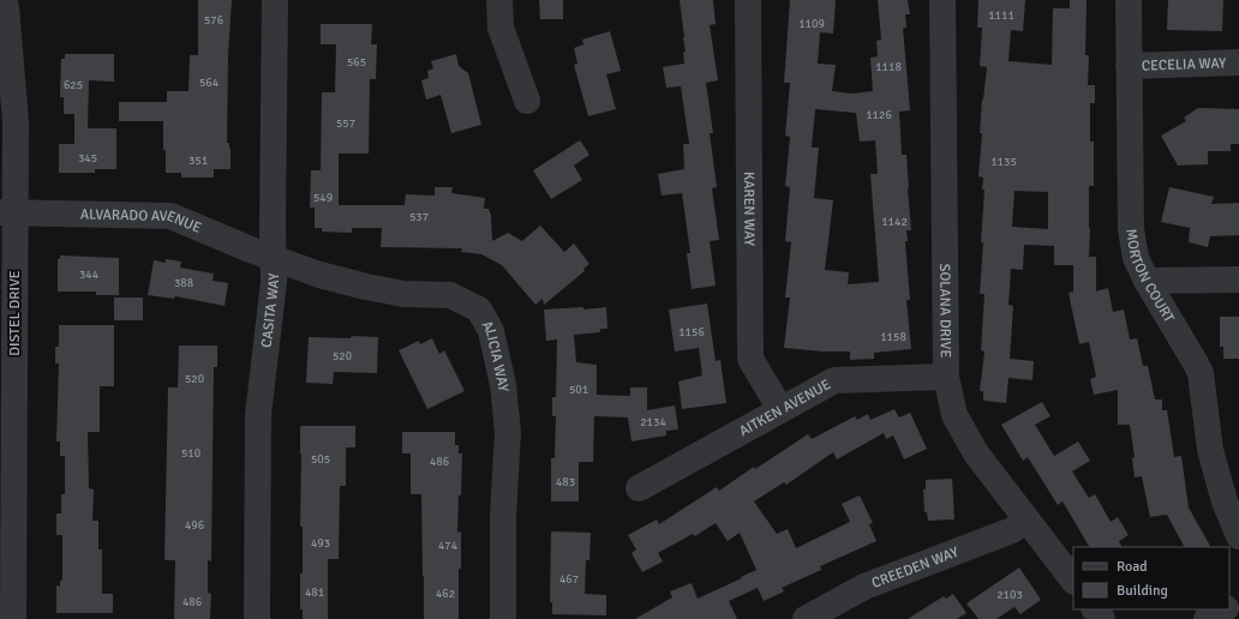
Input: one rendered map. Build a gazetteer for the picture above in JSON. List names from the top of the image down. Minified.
{"streets":{"street":["CECELIA WAY","KAREN WAY","ALVARADO AVENUE","MORTON COURT","CASITA WAY","SOLANA DRIVE","DISTEL DRIVE","ALICIA WAY","AITKEN AVENUE","CREEDEN WAY"]},"crossings":[["CECELIA WAY","MORTON COURT"],["KAREN WAY","AITKEN AVENUE"],["ALVARADO AVENUE","CASITA WAY"],["ALVARADO AVENUE","DISTEL DRIVE"],["ALVARADO AVENUE","ALICIA WAY"],["CASITA WAY","ALICIA WAY"],["SOLANA DRIVE","AITKEN AVENUE"],["SOLANA DRIVE","CREEDEN WAY"]],"house_numbers":["1111","576","1109","565","1118","564","625","1126","557","345","351","1135","549","537","1142","344","388","1156","1158","520","520","501","2134","510","505","486","483","496","493","474","467","481","462","2103","486"],"legend":["Road","Building"]}
